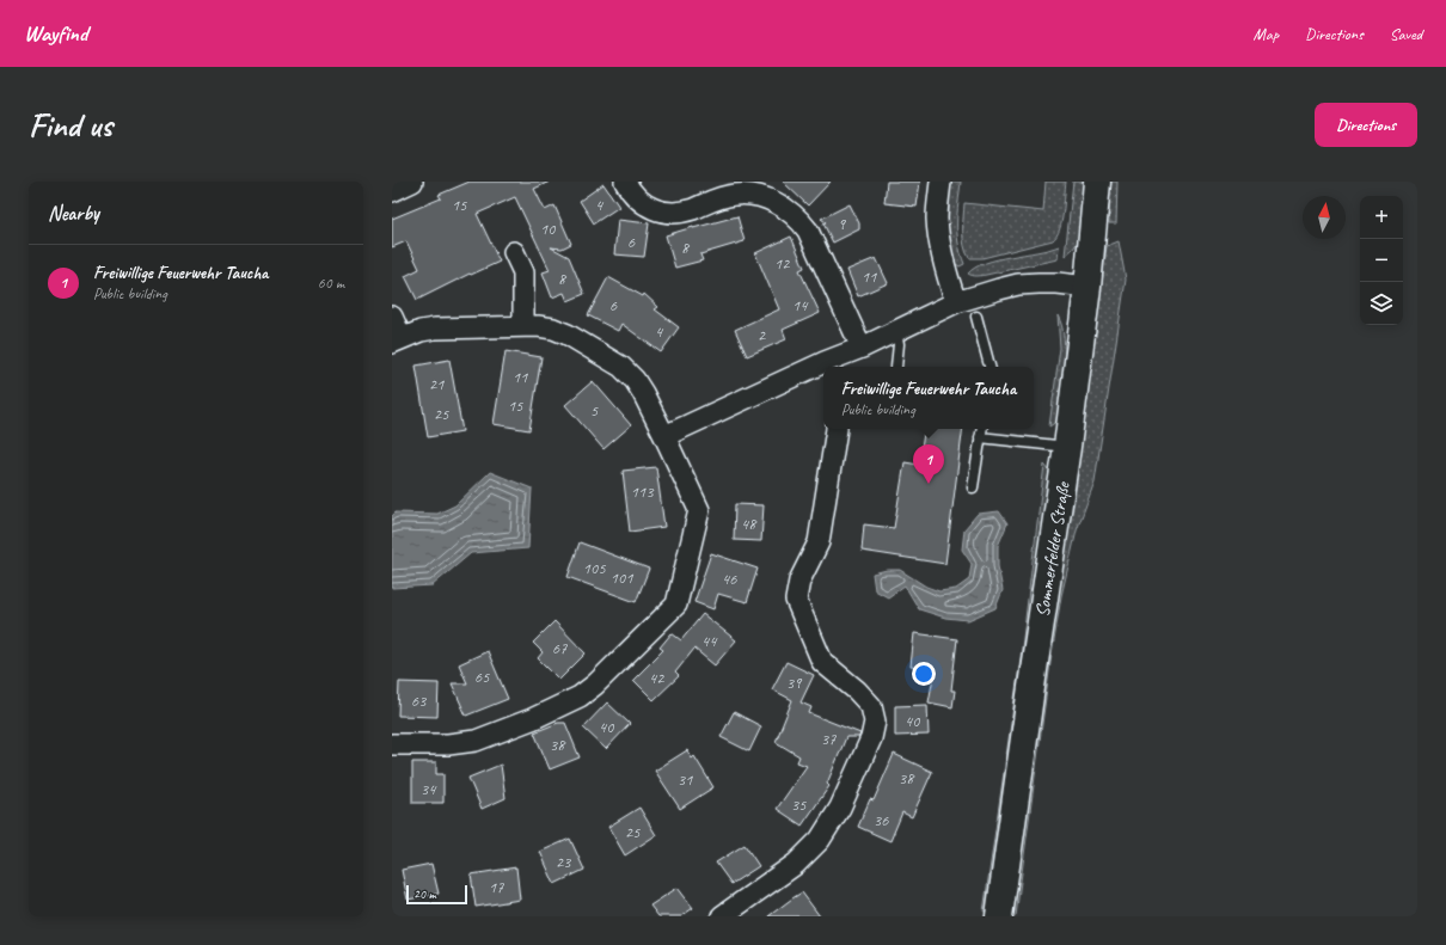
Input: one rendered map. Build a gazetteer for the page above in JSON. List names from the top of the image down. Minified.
{"streets":{"main road":["Sommerfelder Straße"]},"house_numbers":["15","4","9","10","6","8","12","11","8","6","14","4","2","11","21","15","5","25","113","48","105","101","46","44","67","65","42","39","63","40","40","37","38","38","31","34","35","36","25","23","17"],"scale_bar":"20 m","north":"top","page":{"header":"Wayfind","nav":["Map","Directions","Saved"],"buttons":"Directions","title":"Find us","heading":"Nearby","map_buttons":["+","−"],"list":[{"mark":"1","name":"Freiwillige Feuerwehr Taucha","note":"Public building","value":"60 m"}],"popup":["Freiwillige Feuerwehr Taucha","Public building"],"pins":"1","scale":"20 m"}}
